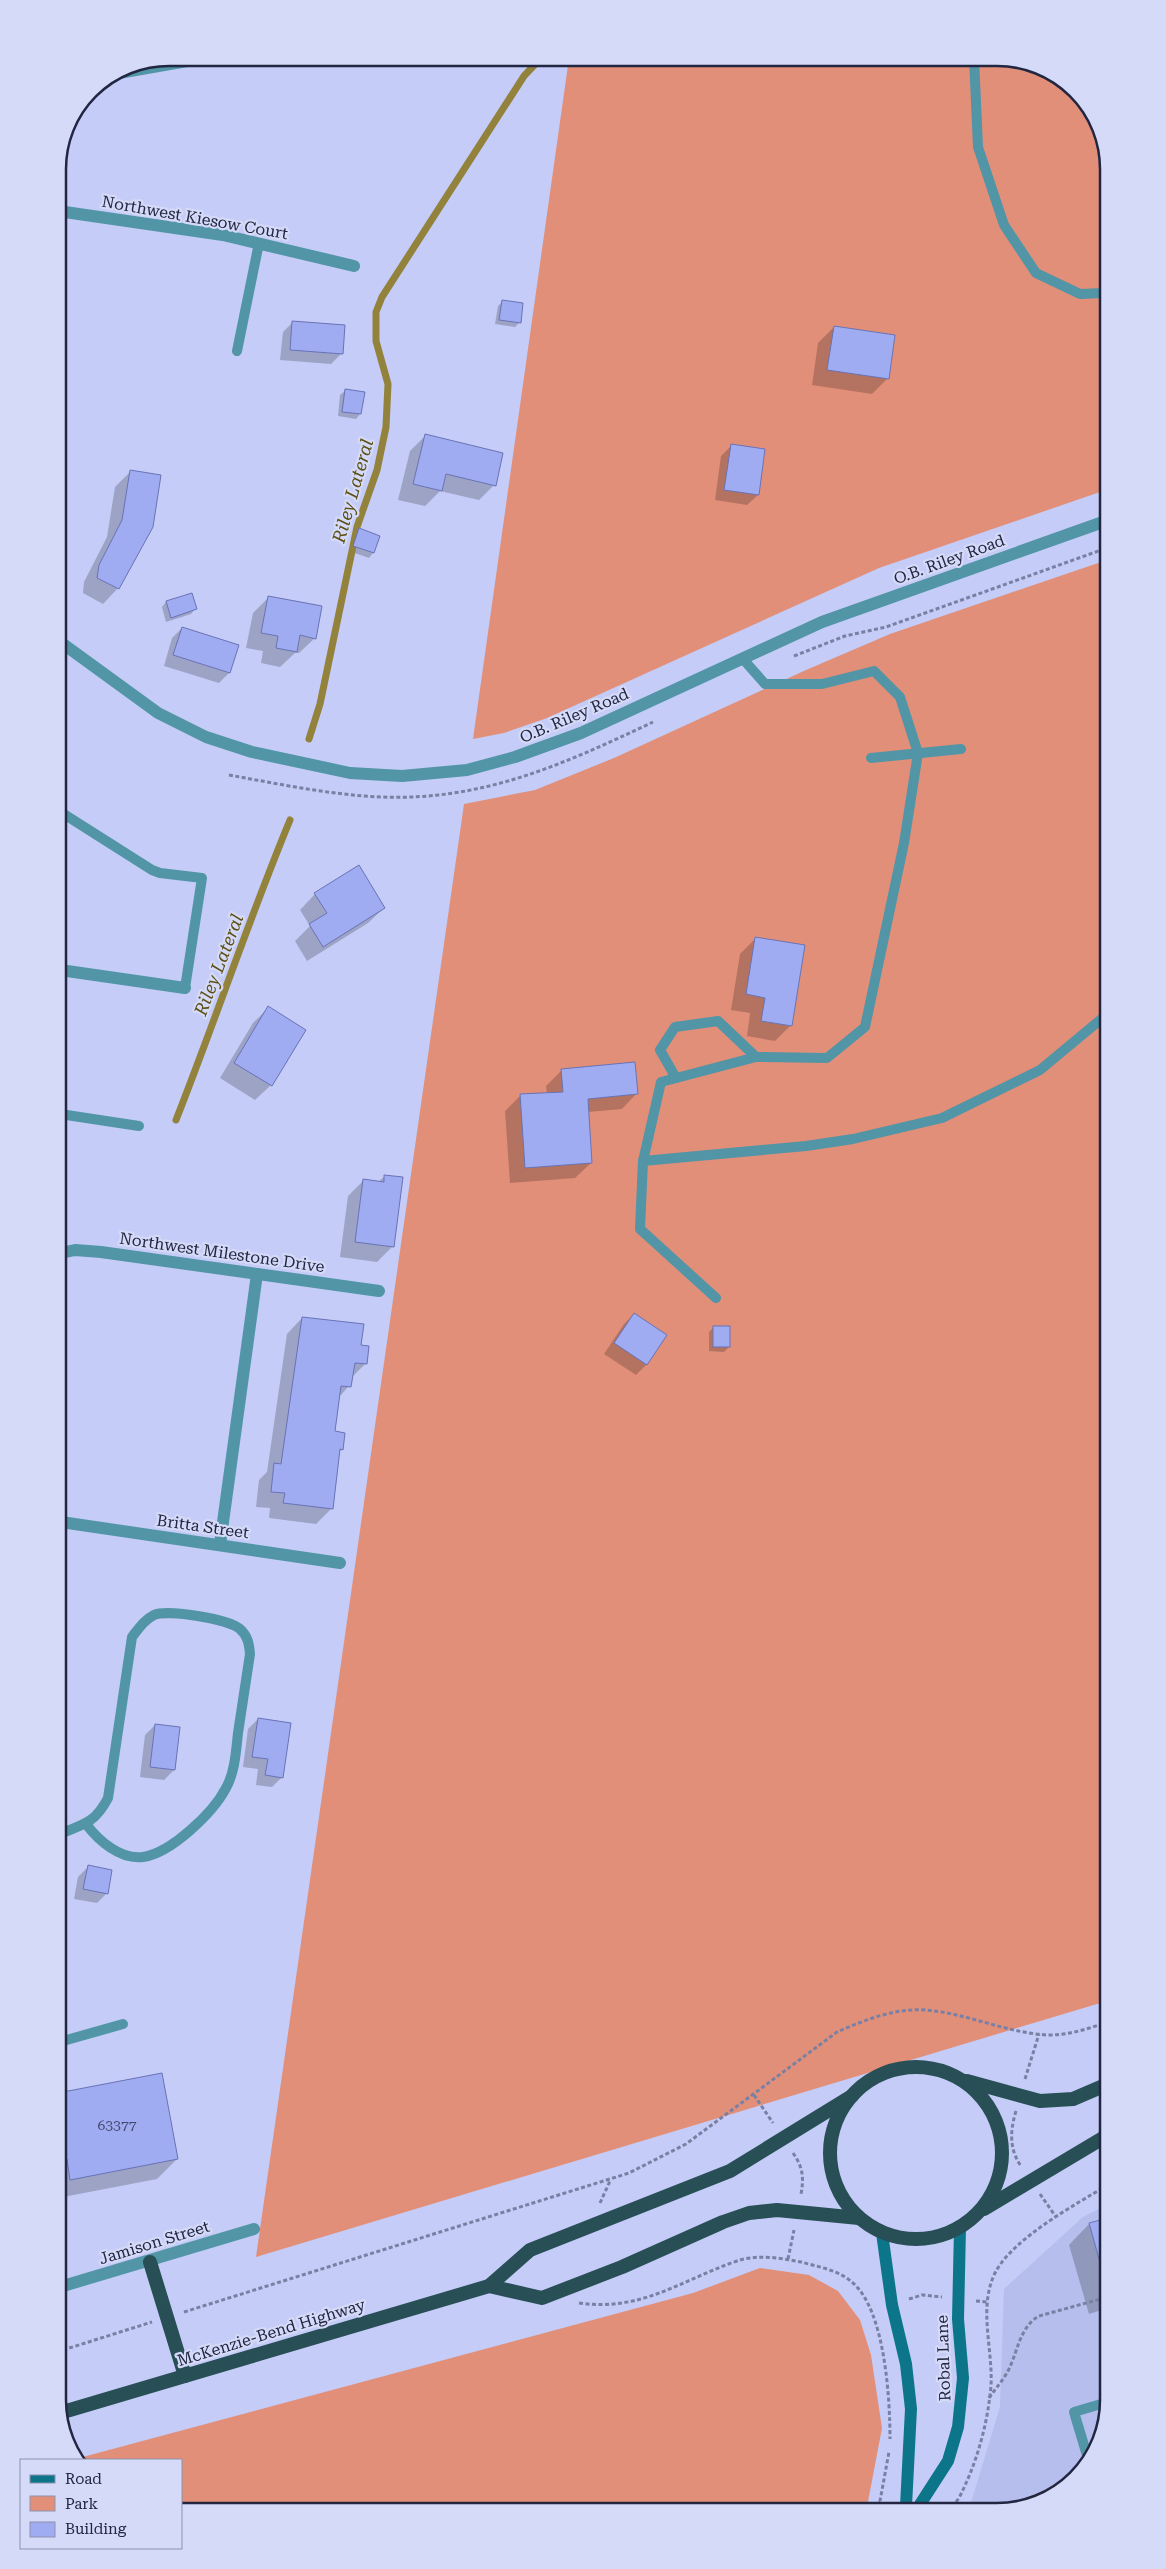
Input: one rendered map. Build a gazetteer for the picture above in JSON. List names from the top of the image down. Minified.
{"streets":{"highway":["McKenzie-Bend Highway"],"main road":["Robal Lane"],"street":["Northwest Kiesow Court","O.B. Riley Road","Northwest Milestone Drive","Britta Street","Jamison Street"]},"crossings":[["McKenzie-Bend Highway","Robal Lane"]],"water":["Riley Lateral"],"house_numbers":["63377"],"legend":["Road","Park","Building"]}
